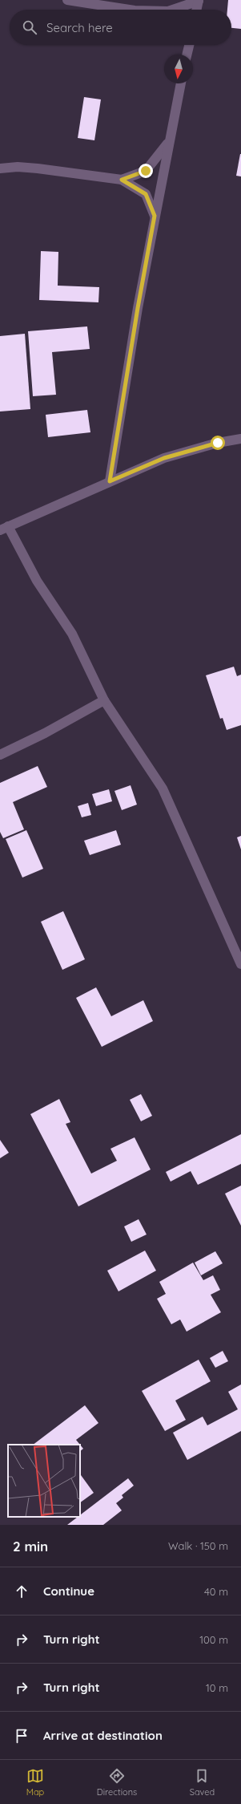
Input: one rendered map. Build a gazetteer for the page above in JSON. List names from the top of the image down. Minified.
{"north":"bottom","page":{"search":"Search here","heading":["2 min","Walk · 150 m"],"list":[["Continue","40 m"],["Turn right","100 m"],["Turn right","10 m"],"Arrive at destination"],"nav":["Map","Directions","Saved"]}}
